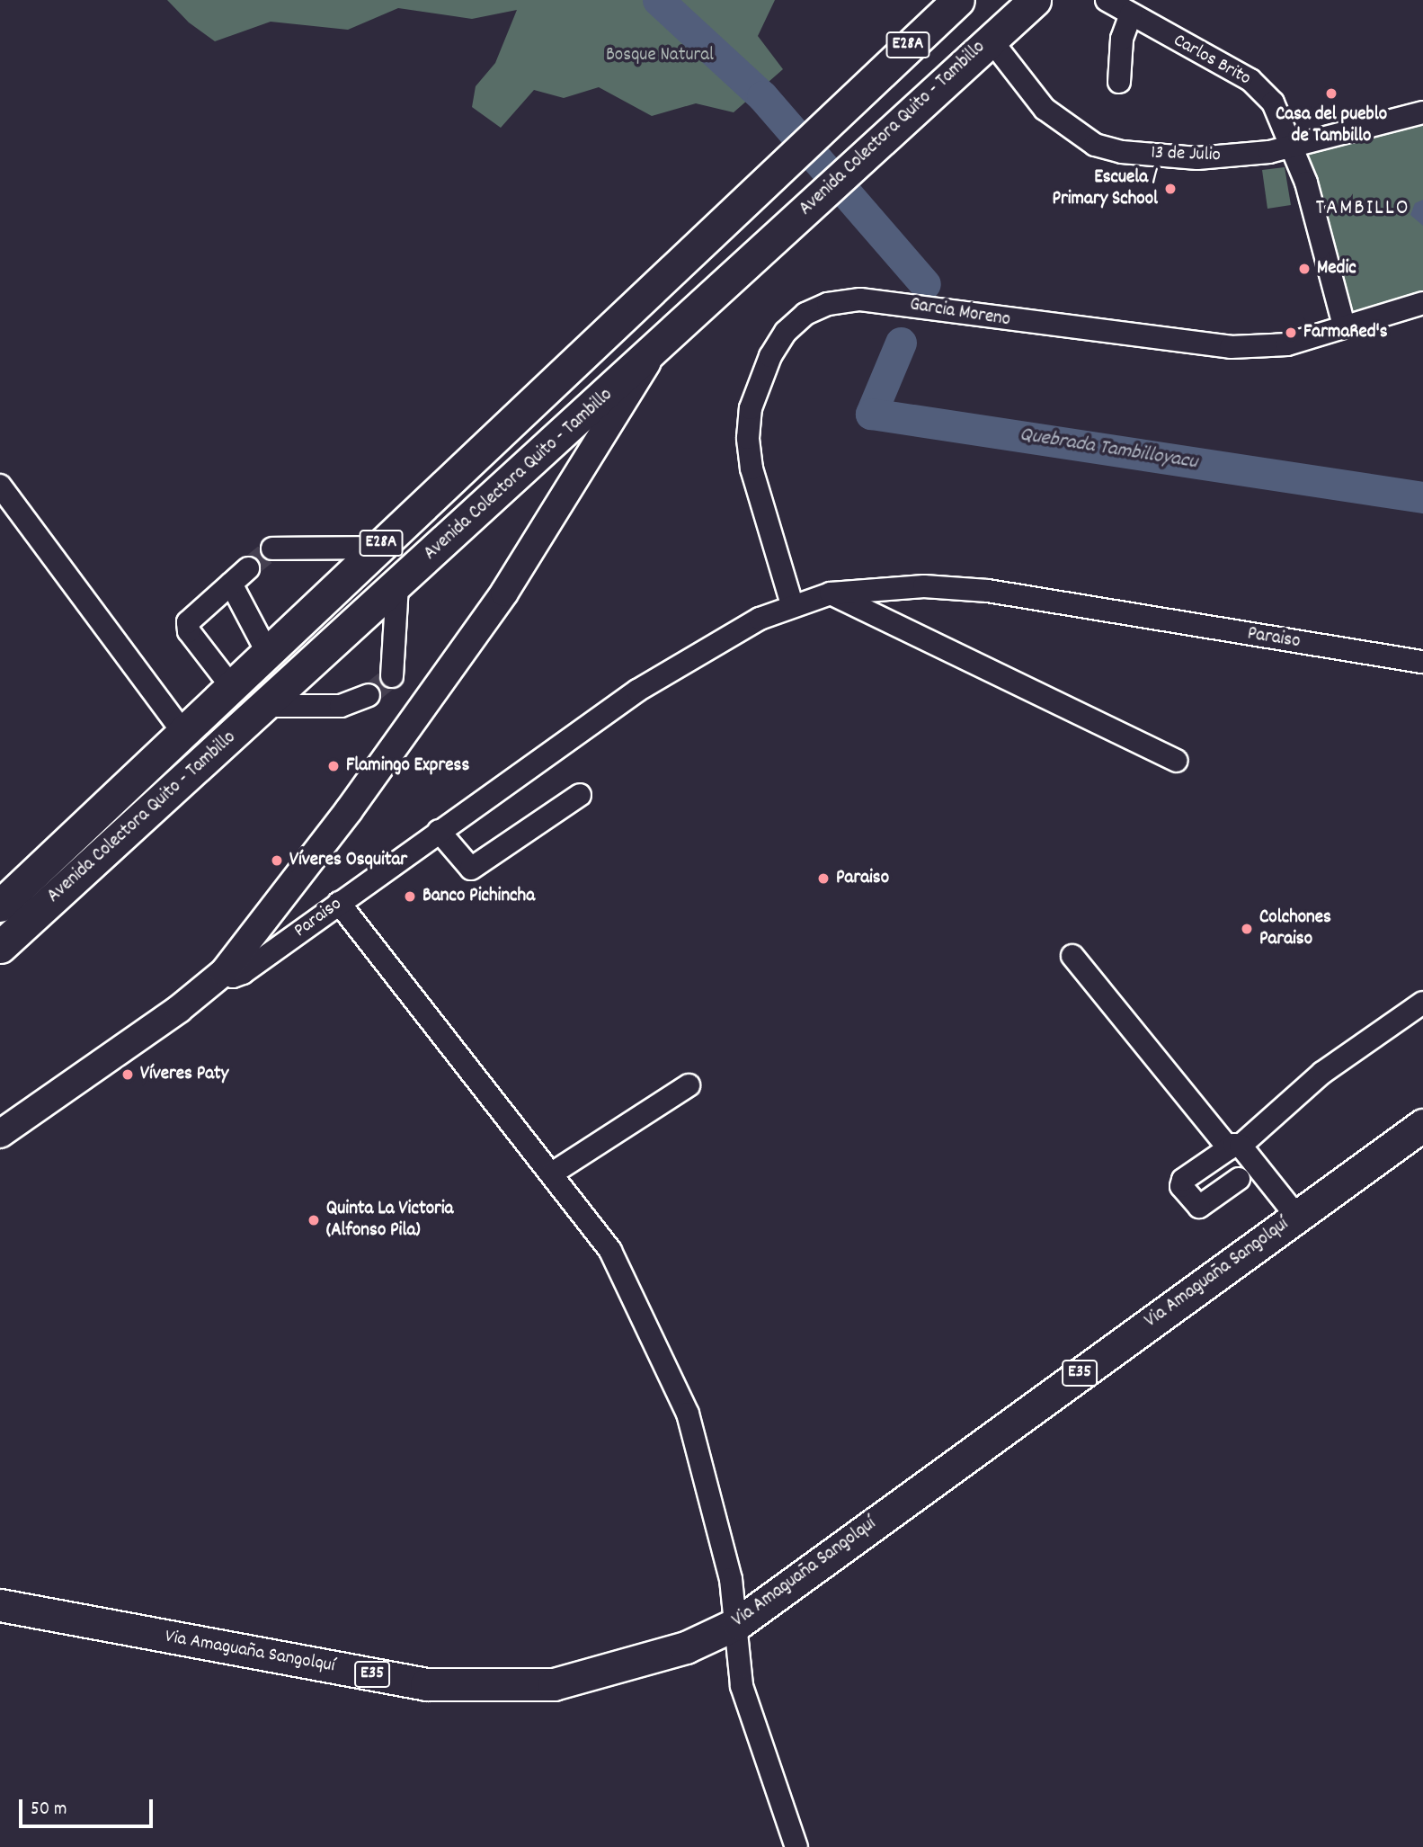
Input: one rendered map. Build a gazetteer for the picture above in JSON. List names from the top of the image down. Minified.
{"streets":{"highway":["E28A","Avenida Colectora Quito - Tambillo","Via Amaguaña Sangolquí","E35"],"main road":["Paraiso"],"street":["Carlos Brito","13 de Julio","Garcia Moreno"]},"crossings":[["Carlos Brito","13 de Julio"],["Carlos Brito","Garcia Moreno"],["Avenida Colectora Quito - Tambillo","13 de Julio"],["Avenida Colectora Quito - Tambillo","Paraiso"],["Garcia Moreno","Paraiso"]],"districts":["TAMBILLO"],"water":["Quebrada Tambilloyacu"],"parks":["Bosque Natural"],"places":["Casa del pueblo de Tambillo","Escuela / Primary School","Medic","FarmaRed's","Flamingo Express","Víveres Osquitar","Paraiso","Banco Pichincha","Colchones Paraiso","Víveres Paty","Quinta La Victoria (Alfonso Pila)"],"scale_bar":"50 m"}
